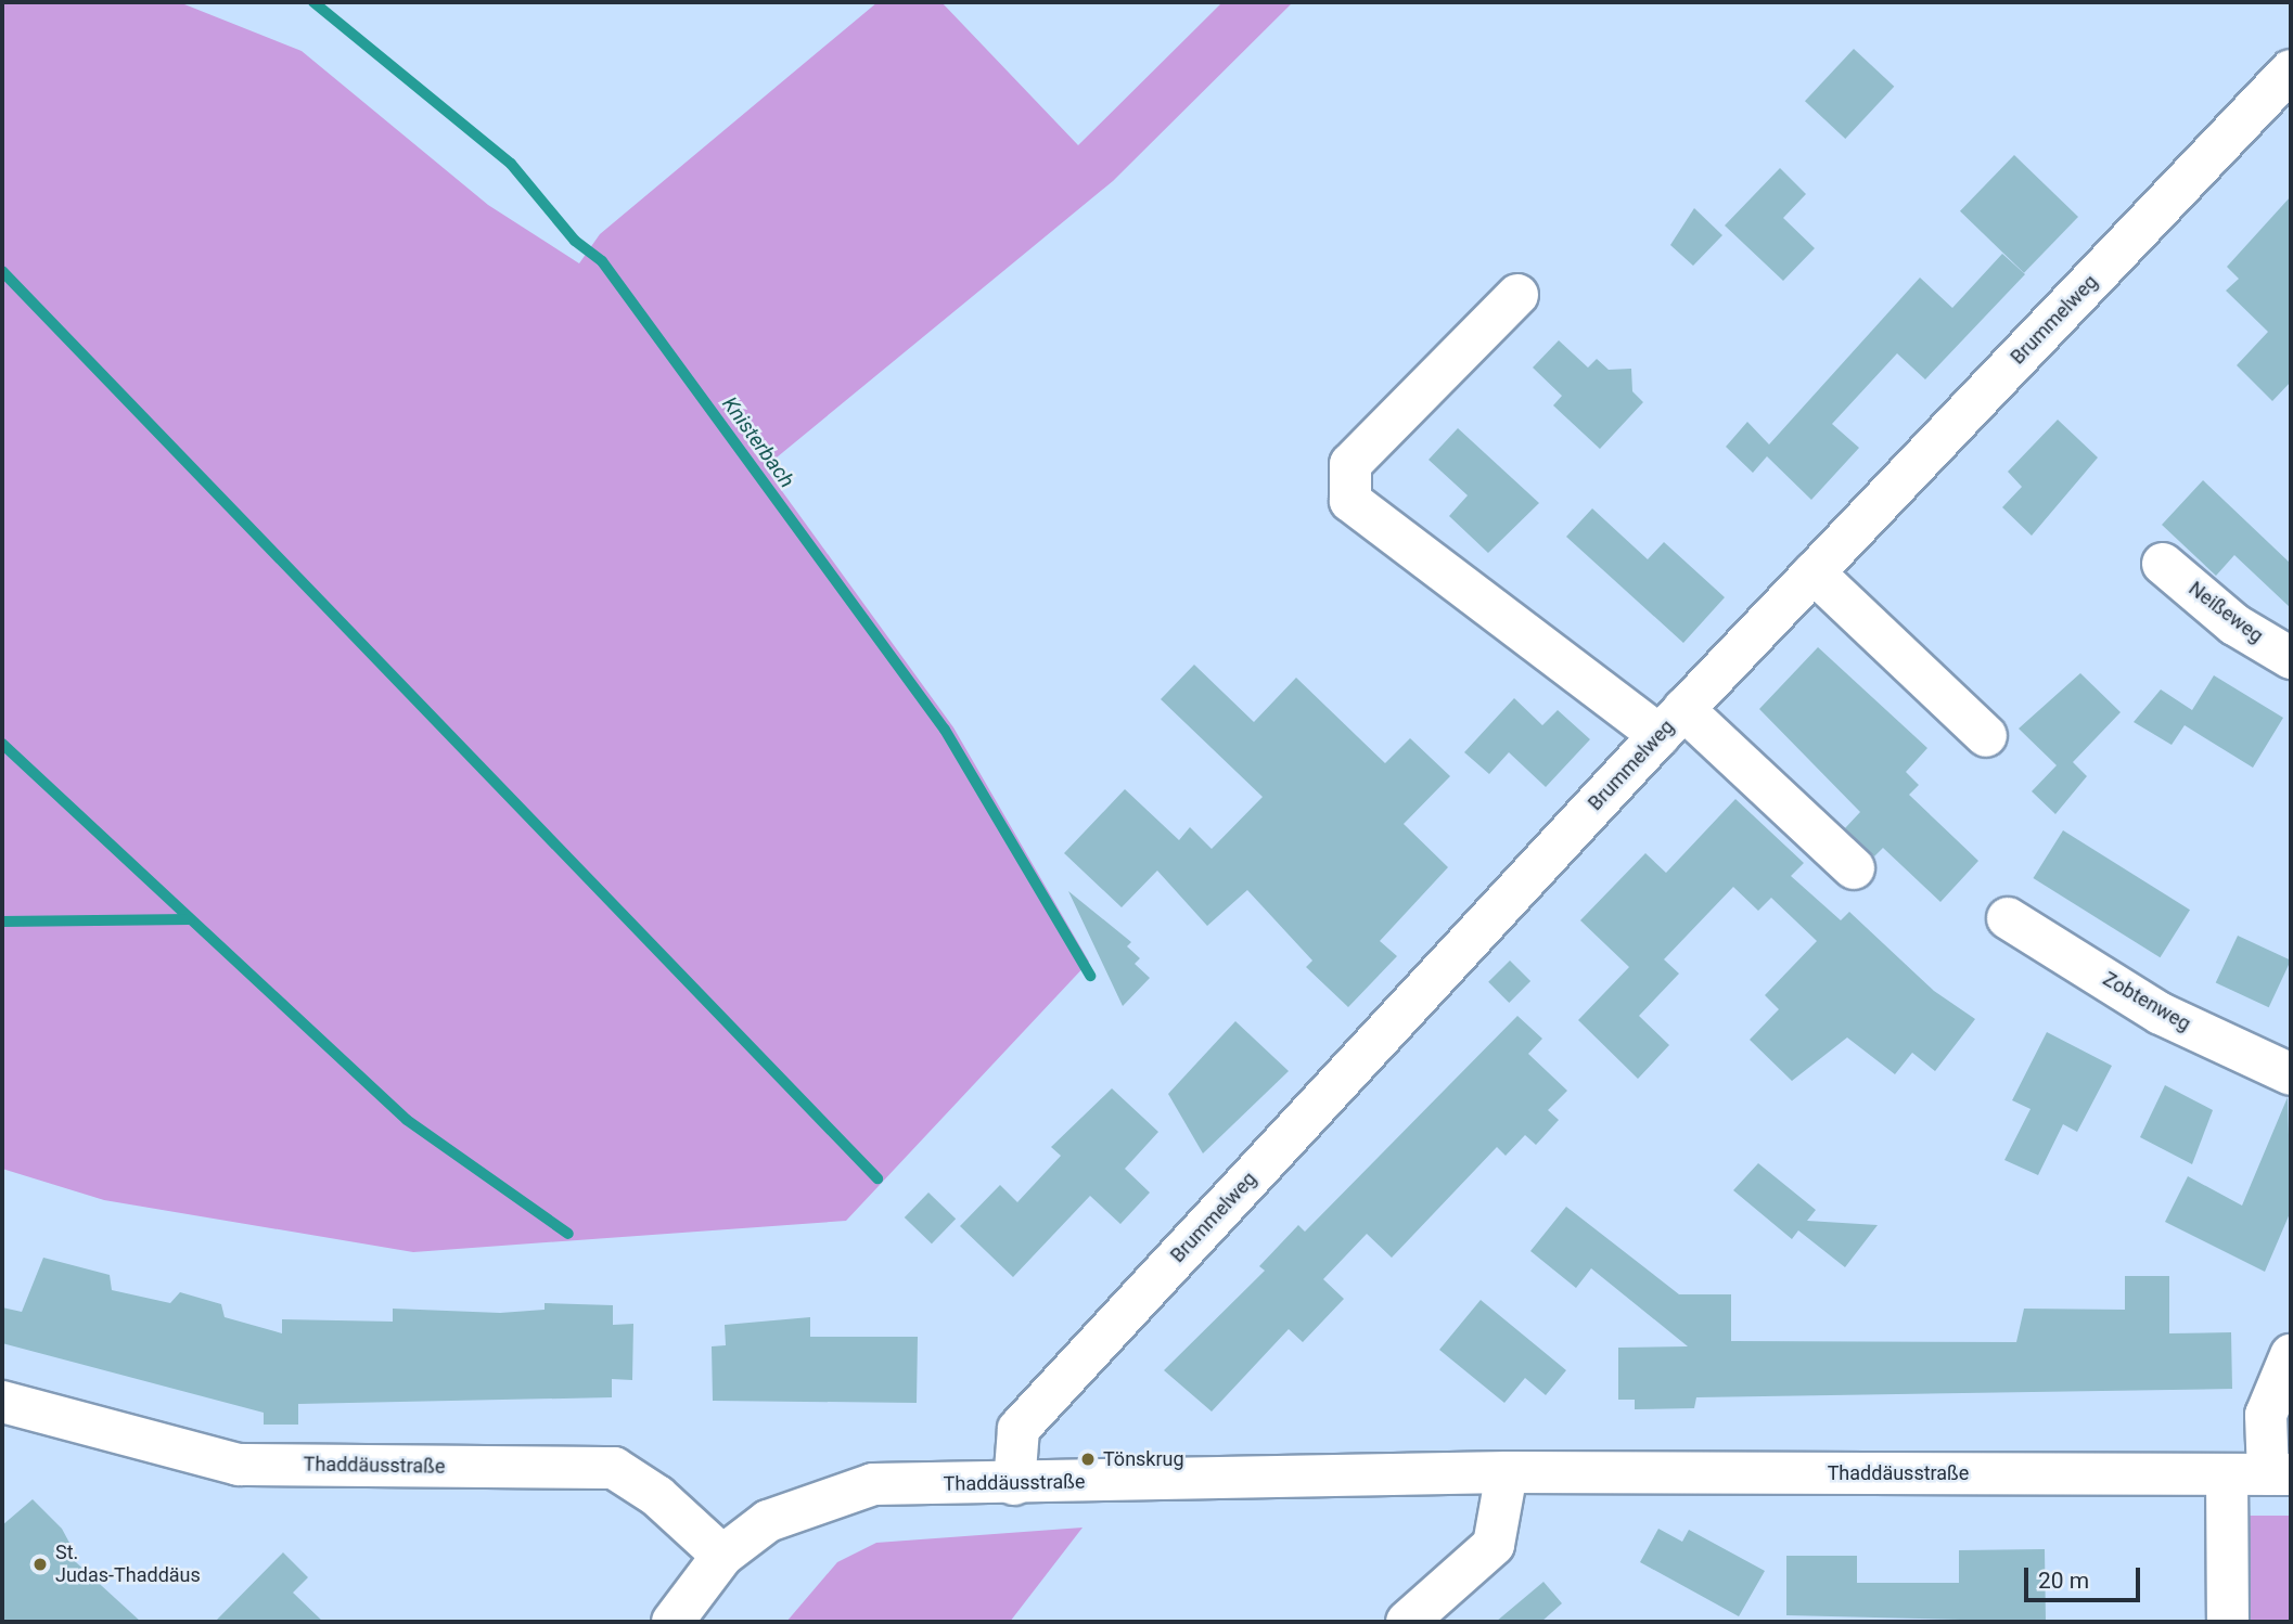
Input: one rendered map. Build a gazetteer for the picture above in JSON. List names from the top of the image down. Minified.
{"streets":{"street":["Brummelweg","Neißeweg","Zobtenweg","Thaddäusstraße"]},"crossings":[["Brummelweg","Thaddäusstraße"]],"water":["Knisterbach"],"places":["Tönskrug","St. Judas-Thaddäus"],"scale_bar":"20 m"}
